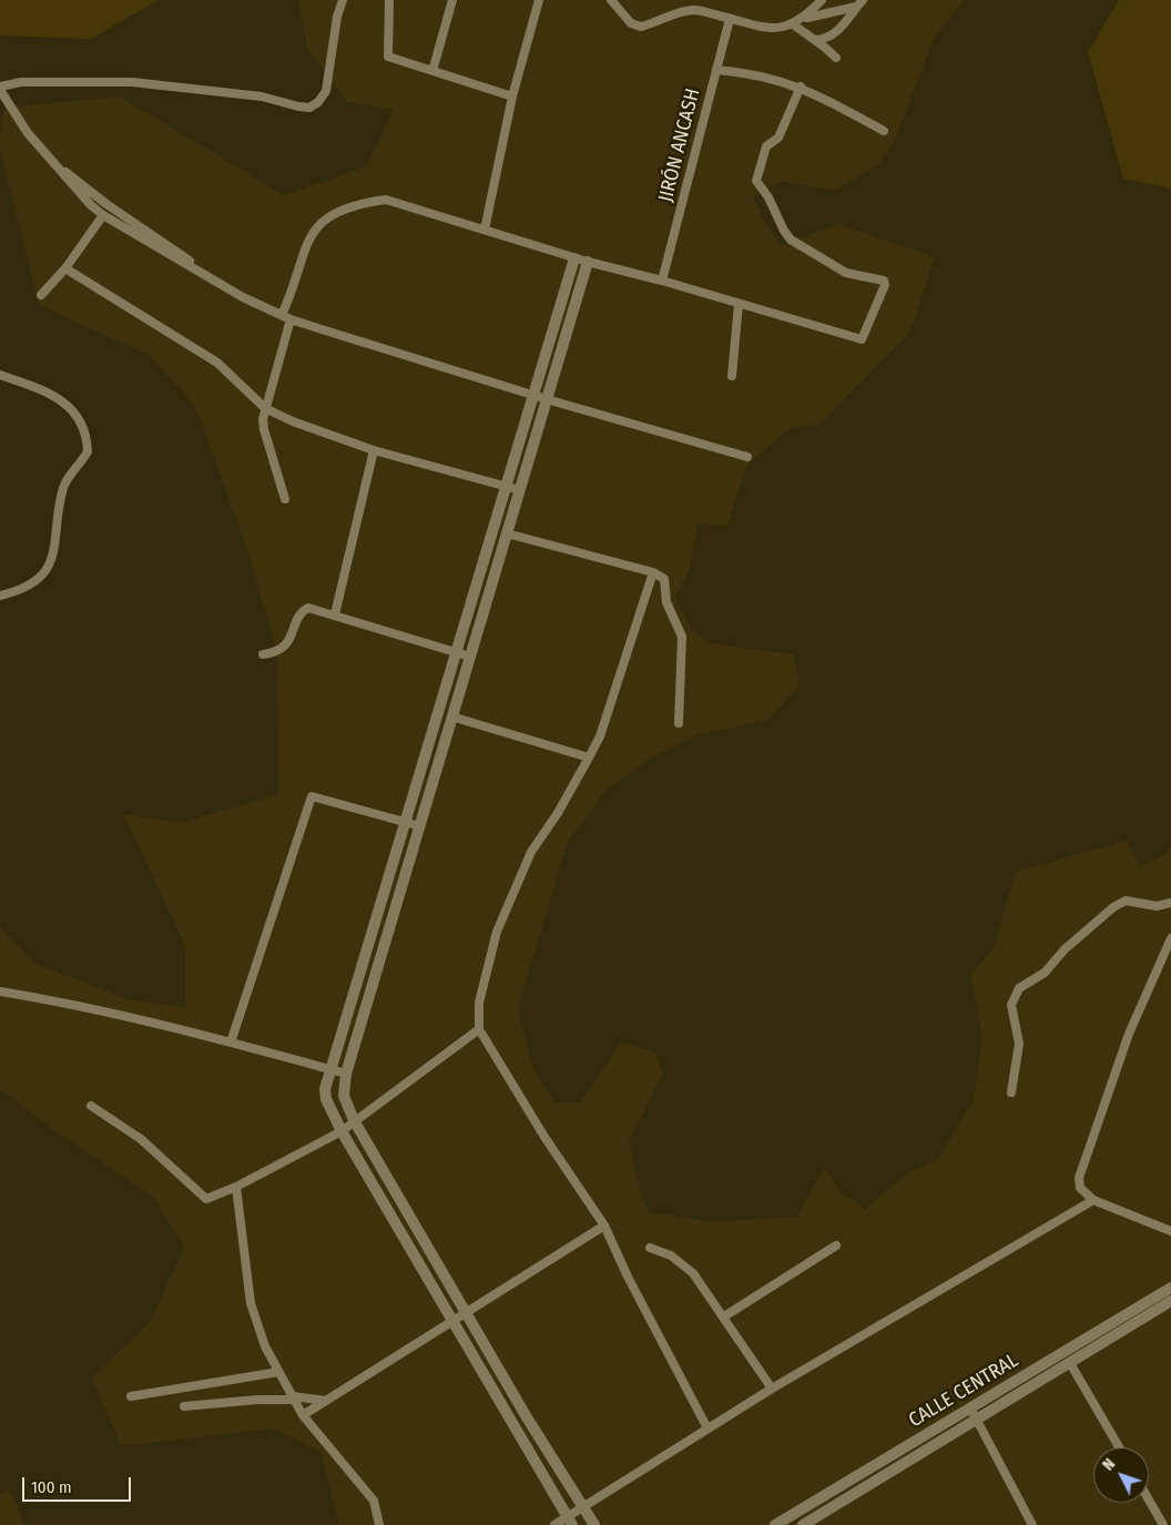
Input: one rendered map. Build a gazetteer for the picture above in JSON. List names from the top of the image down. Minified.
{"streets":{"street":["JIRÓN ANCASH","CALLE CENTRAL"]},"scale_bar":"100 m","north":"top left"}
